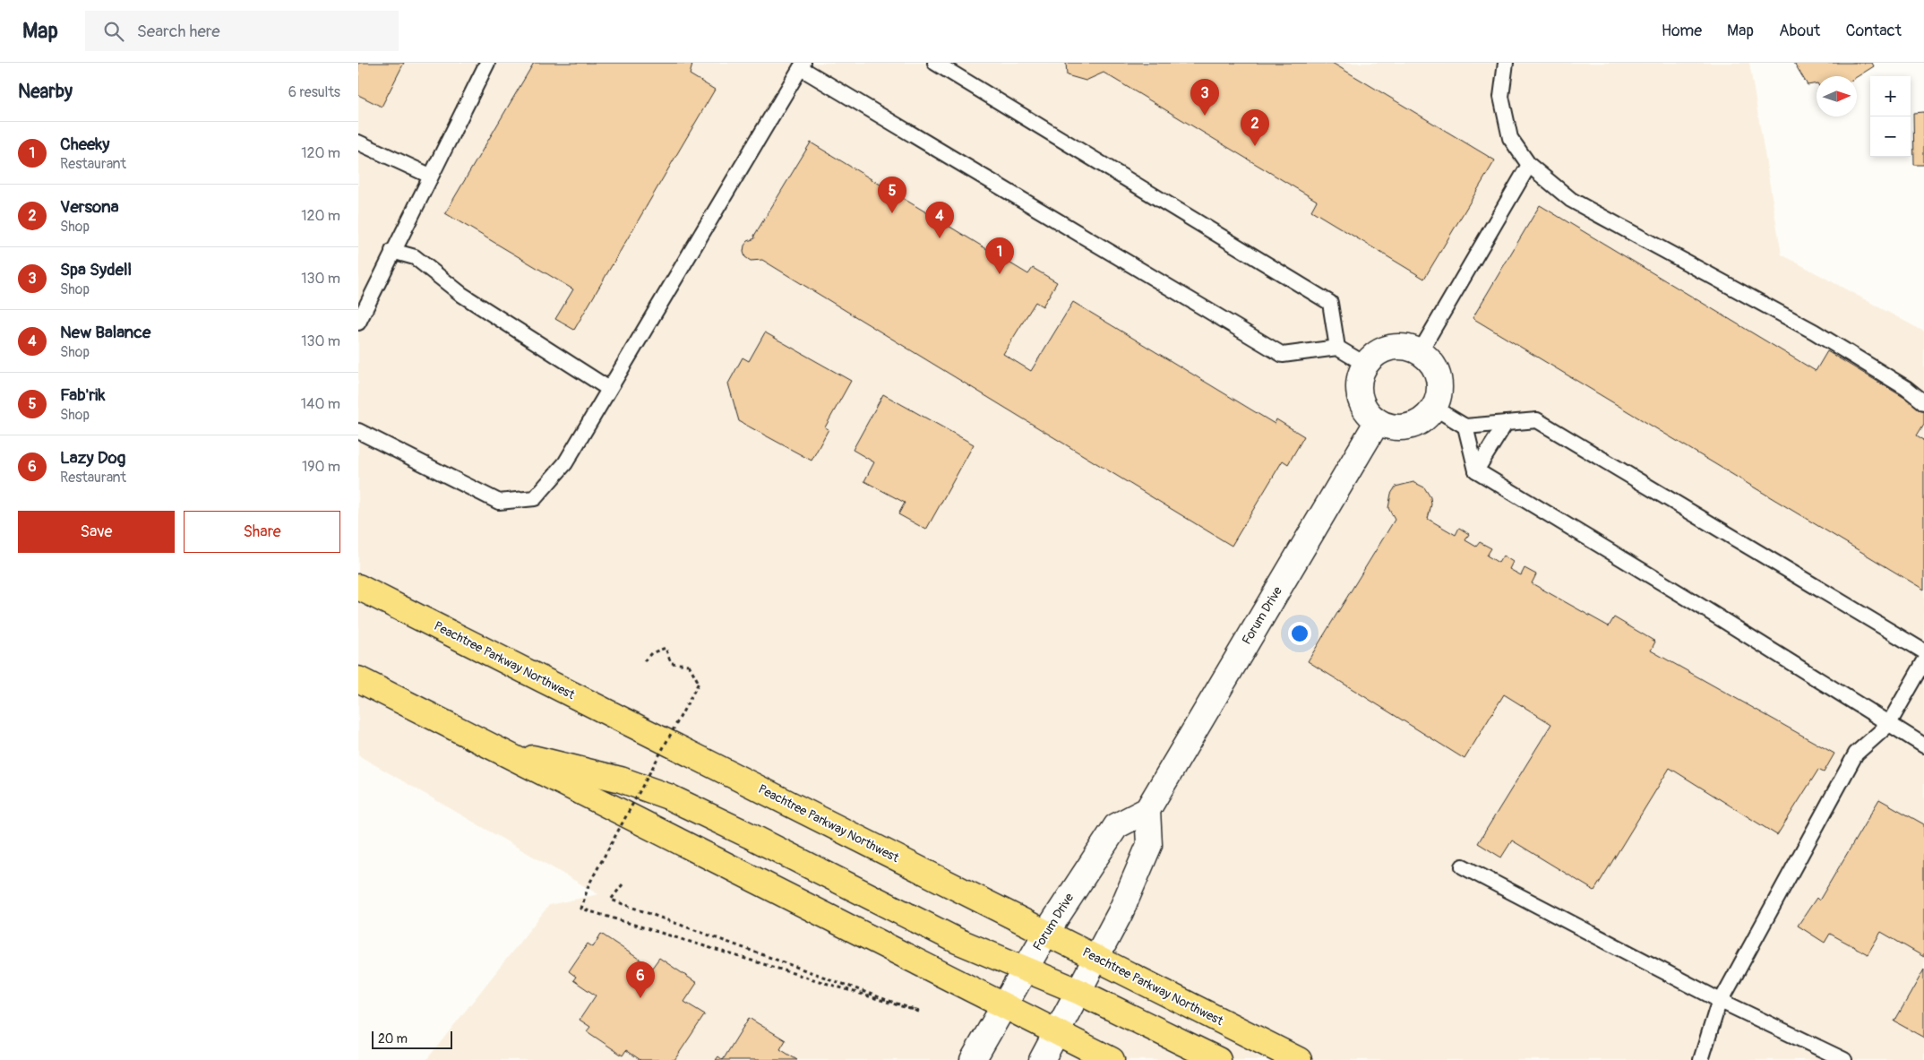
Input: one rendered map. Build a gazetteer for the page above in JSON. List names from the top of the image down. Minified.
{"streets":{"highway":["Peachtree Parkway Northwest"],"street":["Forum Drive"]},"crossings":[["Forum Drive","Peachtree Parkway Northwest"]],"scale_bar":"20 m","north":"right","page":{"header":"Map","search":"Search here","nav":["Home","Map","About","Contact"],"heading":["Nearby","6 results"],"map_buttons":["+","−"],"pins":["3","2","5","4","1","6"],"list":[{"mark":"1","name":"Cheeky","note":"Restaurant","value":"120 m"},{"mark":"2","name":"Versona","note":"Shop","value":"120 m"},{"mark":"3","name":"Spa Sydell","note":"Shop","value":"130 m"},{"mark":"4","name":"New Balance","note":"Shop","value":"130 m"},{"mark":"5","name":"Fab'rik","note":"Shop","value":"140 m"},{"mark":"6","name":"Lazy Dog","note":"Restaurant","value":"190 m"}],"buttons":["Save","Share"],"scale":"20 m"}}
